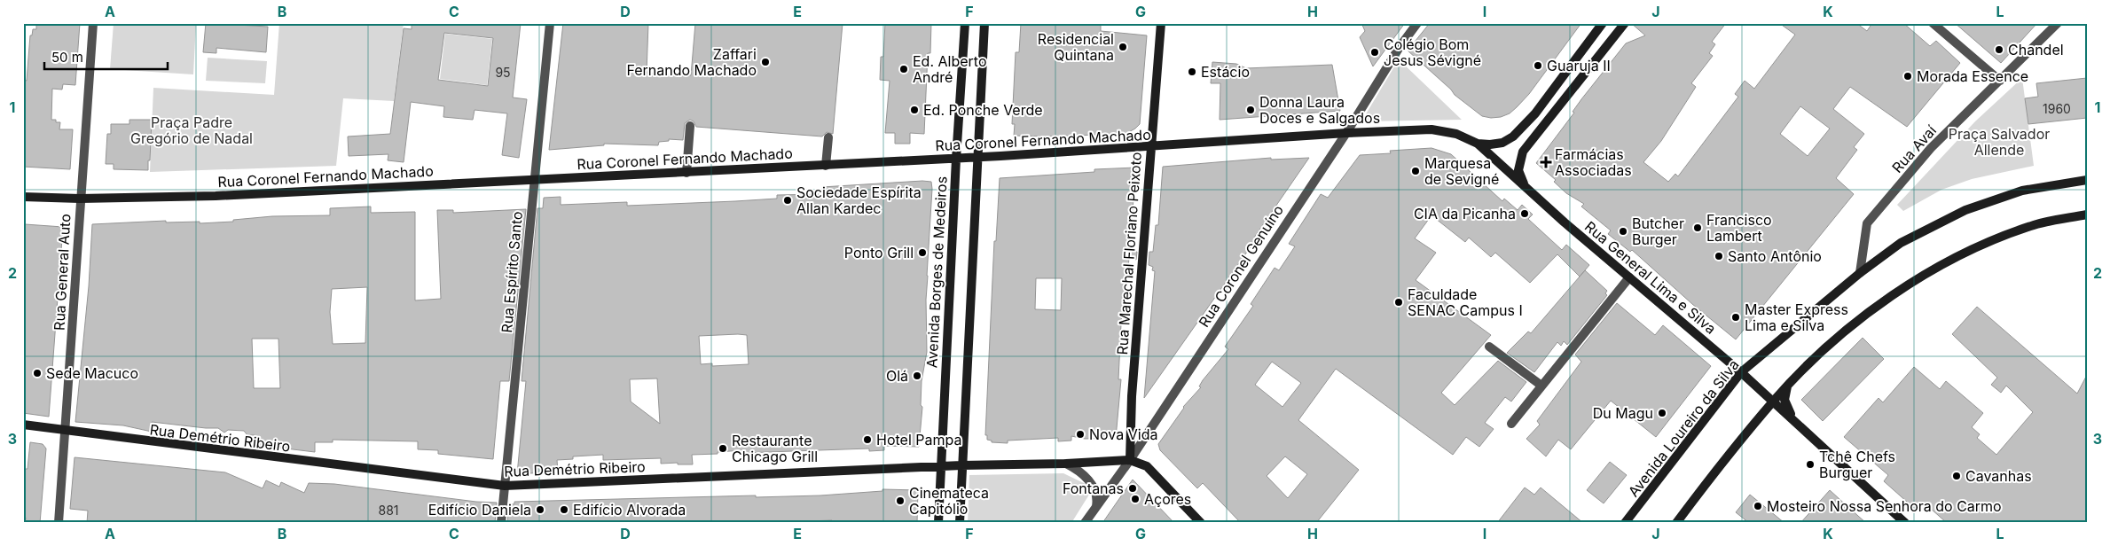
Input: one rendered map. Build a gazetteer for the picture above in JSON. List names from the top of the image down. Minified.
{"streets":{"street":["Rua Coronel Fernando Machado","Rua Avaí","Rua Marechal Floriano Peixoto","Rua Coronel Genuíno","Rua General Auto","Rua Espírito Santo","Avenida Borges de Medeiros","Rua General Lima e Silva","Avenida Loureiro da Silva","Rua Demétrio Ribeiro"]},"crossings":[["Rua Coronel Fernando Machado","Rua Marechal Floriano Peixoto"],["Rua Coronel Fernando Machado","Rua Coronel Genuíno"],["Rua Coronel Fernando Machado","Rua General Auto"],["Rua Coronel Fernando Machado","Rua Espírito Santo"],["Rua Coronel Fernando Machado","Avenida Borges de Medeiros"],["Rua Coronel Fernando Machado","Rua General Lima e Silva"],["Rua Avaí","Avenida Loureiro da Silva"],["Rua Marechal Floriano Peixoto","Rua Coronel Genuíno"],["Rua Marechal Floriano Peixoto","Rua Demétrio Ribeiro"],["Rua Coronel Genuíno","Rua General Lima e Silva"],["Rua Coronel Genuíno","Rua Demétrio Ribeiro"],["Rua General Auto","Rua Demétrio Ribeiro"],["Rua Espírito Santo","Rua Demétrio Ribeiro"],["Avenida Borges de Medeiros","Rua Demétrio Ribeiro"],["Rua General Lima e Silva","Avenida Loureiro da Silva"]],"parks":["Praça Padre Gregório de Nadal","Praça Salvador Allende"],"places":{"other":["Residencial Quintana","Chandel","Colégio Bom Jesus Sévigné","Zaffari Fernando Machado","Guaruja II","Ed. Alberto André","Estácio","Morada Essence","Ed. Ponche Verde","Donna Laura Doces e Salgados","Marquesa de Sevigné","Sociedade Espírita Allan Kardec","CIA da Picanha","Francisco Lambert","Butcher Burger","Ponto Grill","Santo Antônio","Faculdade SENAC Campus I","Master Express Lima e Silva","Sede Macuco","Olá","Du Magu","Nova Vida","Hotel Pampa","Restaurante Chicago Grill","Tchê Chefs Burguer","Cavanhas","Fontanas","Açores","Cinemateca Capitólio","Mosteiro Nossa Senhora do Carmo","Edifício Daniela","Edifício Alvorada"],"health":["Farmácias Associadas"]},"house_numbers":["95","1960","881"],"scale_bar":"50 m","grid":{"columns":["A","B","C","D","E","F","G","H","I","J","K","L"],"rows":["1","2","3"]}}
